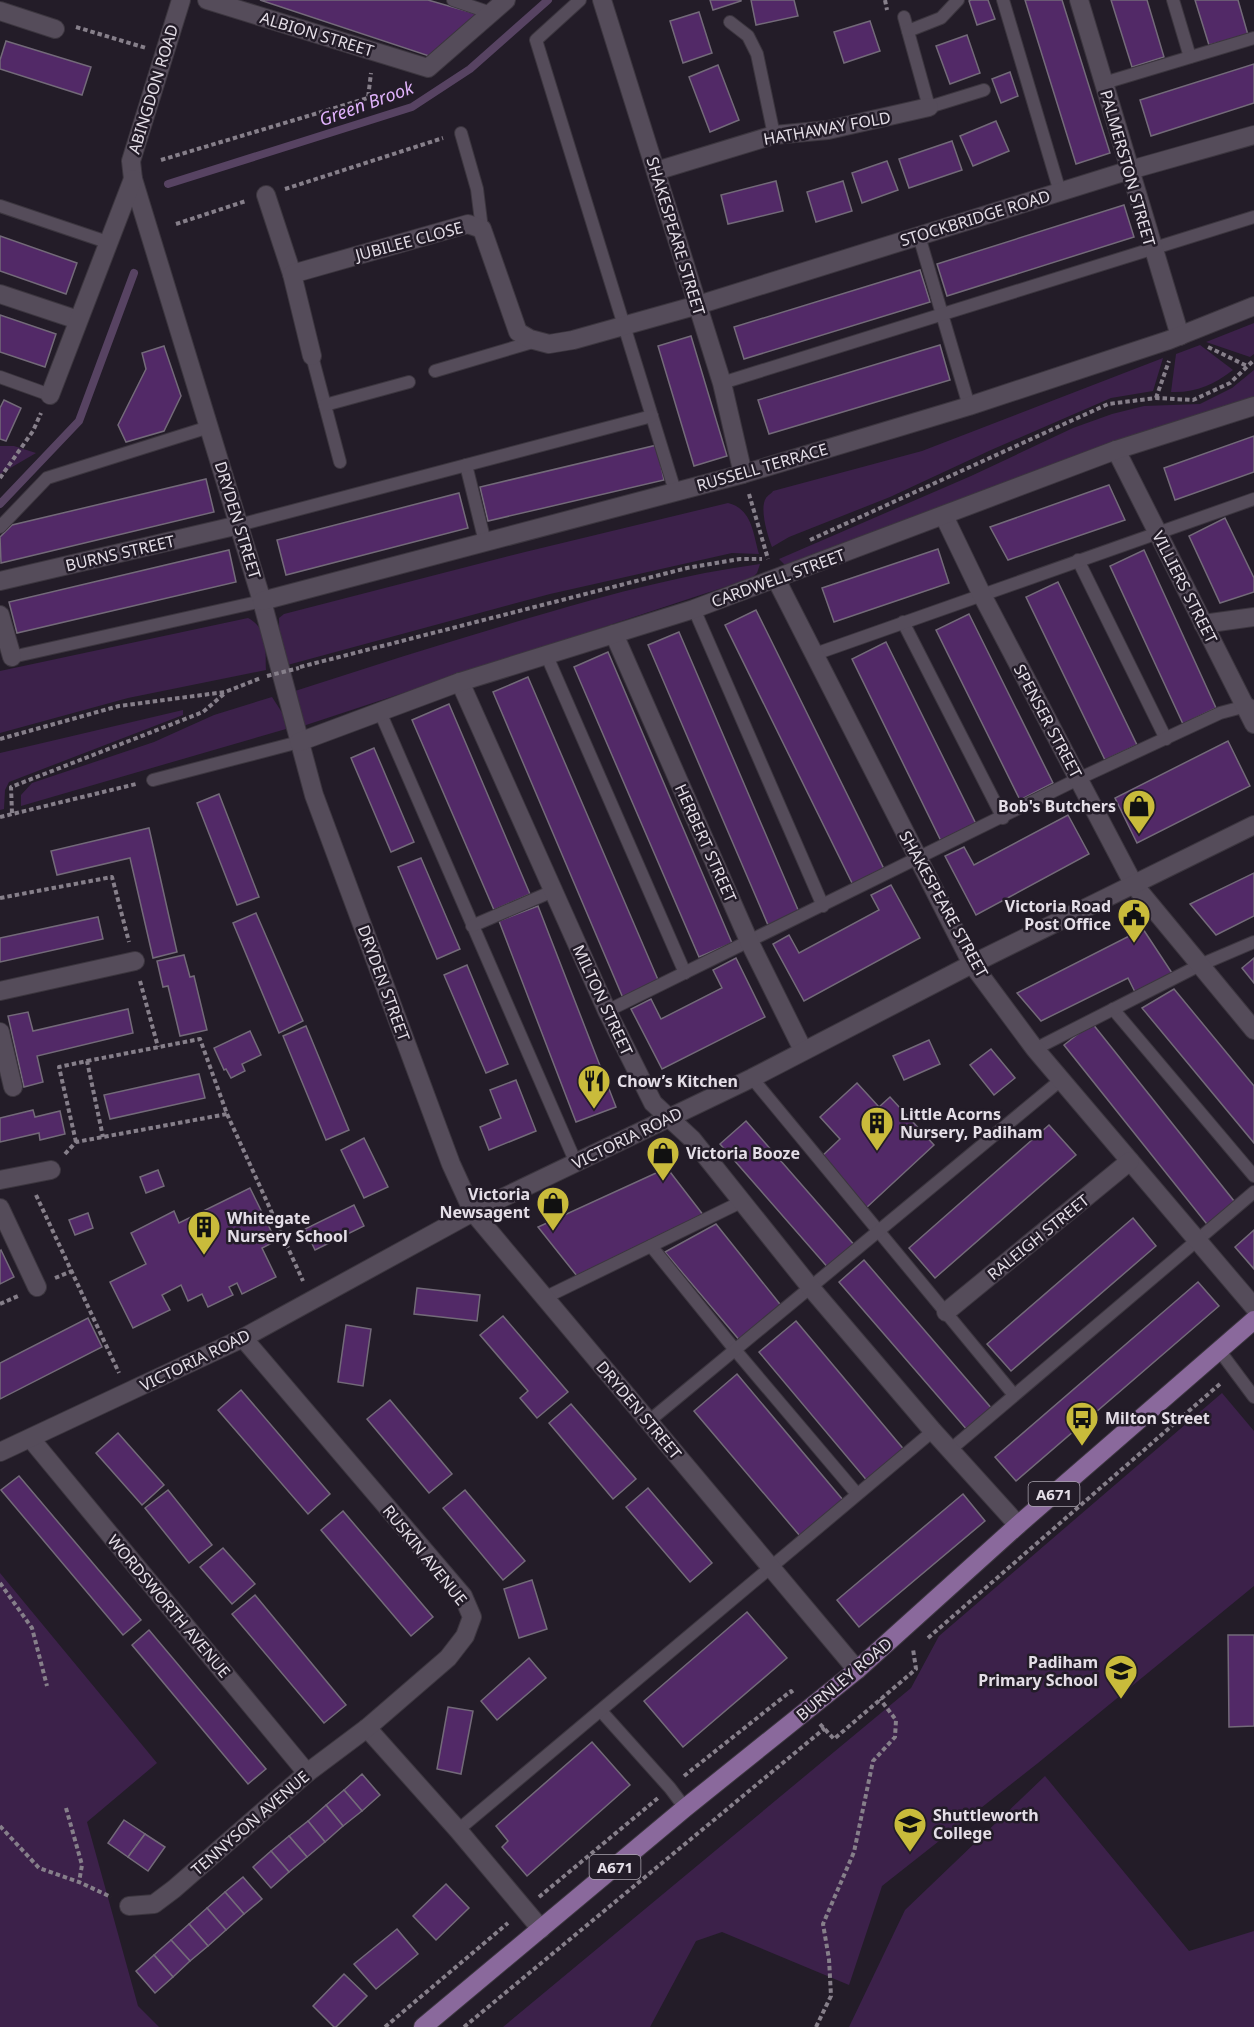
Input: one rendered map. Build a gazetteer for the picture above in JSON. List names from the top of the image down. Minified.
{"streets":{"main road":["A671","BURNLEY ROAD"],"street":["ALBION STREET","ABINGDON ROAD","HATHAWAY FOLD","PALMERSTON STREET","STOCKBRIDGE ROAD","SHAKESPEARE STREET","JUBILEE CLOSE","RUSSELL TERRACE","DRYDEN STREET","BURNS STREET","CARDWELL STREET","VILLIERS STREET","SPENSER STREET","HERBERT STREET","MILTON STREET","VICTORIA ROAD","RALEIGH STREET","RUSKIN AVENUE","WORDSWORTH AVENUE","TENNYSON AVENUE"]},"crossings":[["ABINGDON ROAD","DRYDEN STREET"],["HATHAWAY FOLD","SHAKESPEARE STREET"],["PALMERSTON STREET","STOCKBRIDGE ROAD"],["PALMERSTON STREET","RUSSELL TERRACE"],["STOCKBRIDGE ROAD","SHAKESPEARE STREET"],["SHAKESPEARE STREET","RUSSELL TERRACE"],["SHAKESPEARE STREET","CARDWELL STREET"],["SHAKESPEARE STREET","VICTORIA ROAD"],["SHAKESPEARE STREET","RALEIGH STREET"],["RUSSELL TERRACE","DRYDEN STREET"],["DRYDEN STREET","BURNS STREET"],["DRYDEN STREET","CARDWELL STREET"],["DRYDEN STREET","VICTORIA ROAD"],["DRYDEN STREET","BURNLEY ROAD"],["CARDWELL STREET","VILLIERS STREET"],["CARDWELL STREET","SPENSER STREET"],["CARDWELL STREET","HERBERT STREET"],["CARDWELL STREET","MILTON STREET"],["SPENSER STREET","VICTORIA ROAD"],["HERBERT STREET","VICTORIA ROAD"],["MILTON STREET","VICTORIA ROAD"],["MILTON STREET","BURNLEY ROAD"],["VICTORIA ROAD","RUSKIN AVENUE"],["VICTORIA ROAD","WORDSWORTH AVENUE"],["RUSKIN AVENUE","TENNYSON AVENUE"],["WORDSWORTH AVENUE","TENNYSON AVENUE"]],"water":["Green Brook"],"places":{"shop":["Bob's Butchers","Victoria Booze","Victoria Newsagent"],"public building":["Victoria Road Post Office"],"restaurant":["Chow’s Kitchen"],"building":["Little Acorns Nursery, Padiham","Whitegate Nursery School"],"bus stop":["Milton Street"],"school or university":["Padiham Primary School","Shuttleworth College"]}}
